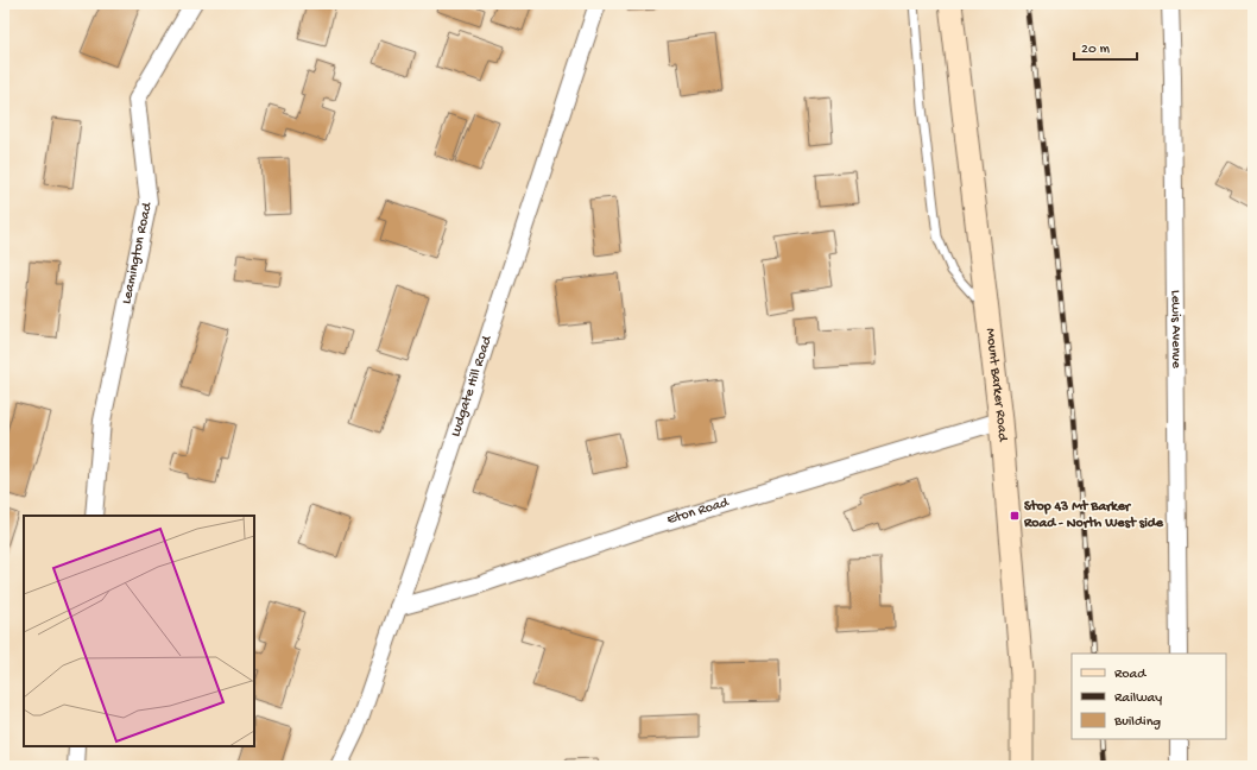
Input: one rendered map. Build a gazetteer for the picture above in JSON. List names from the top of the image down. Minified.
{"streets":{"main road":["Mount Barker Road"],"street":["Leamington Road","Lewis Avenue","Ludgate Hill Road","Eton Road"]},"crossings":[["Mount Barker Road","Eton Road"],["Ludgate Hill Road","Eton Road"]],"places":{"transit":["Stop 43 Mt Barker Road - North West side"]},"legend":["Road","Railway","Building"],"scale_bar":"20 m"}
